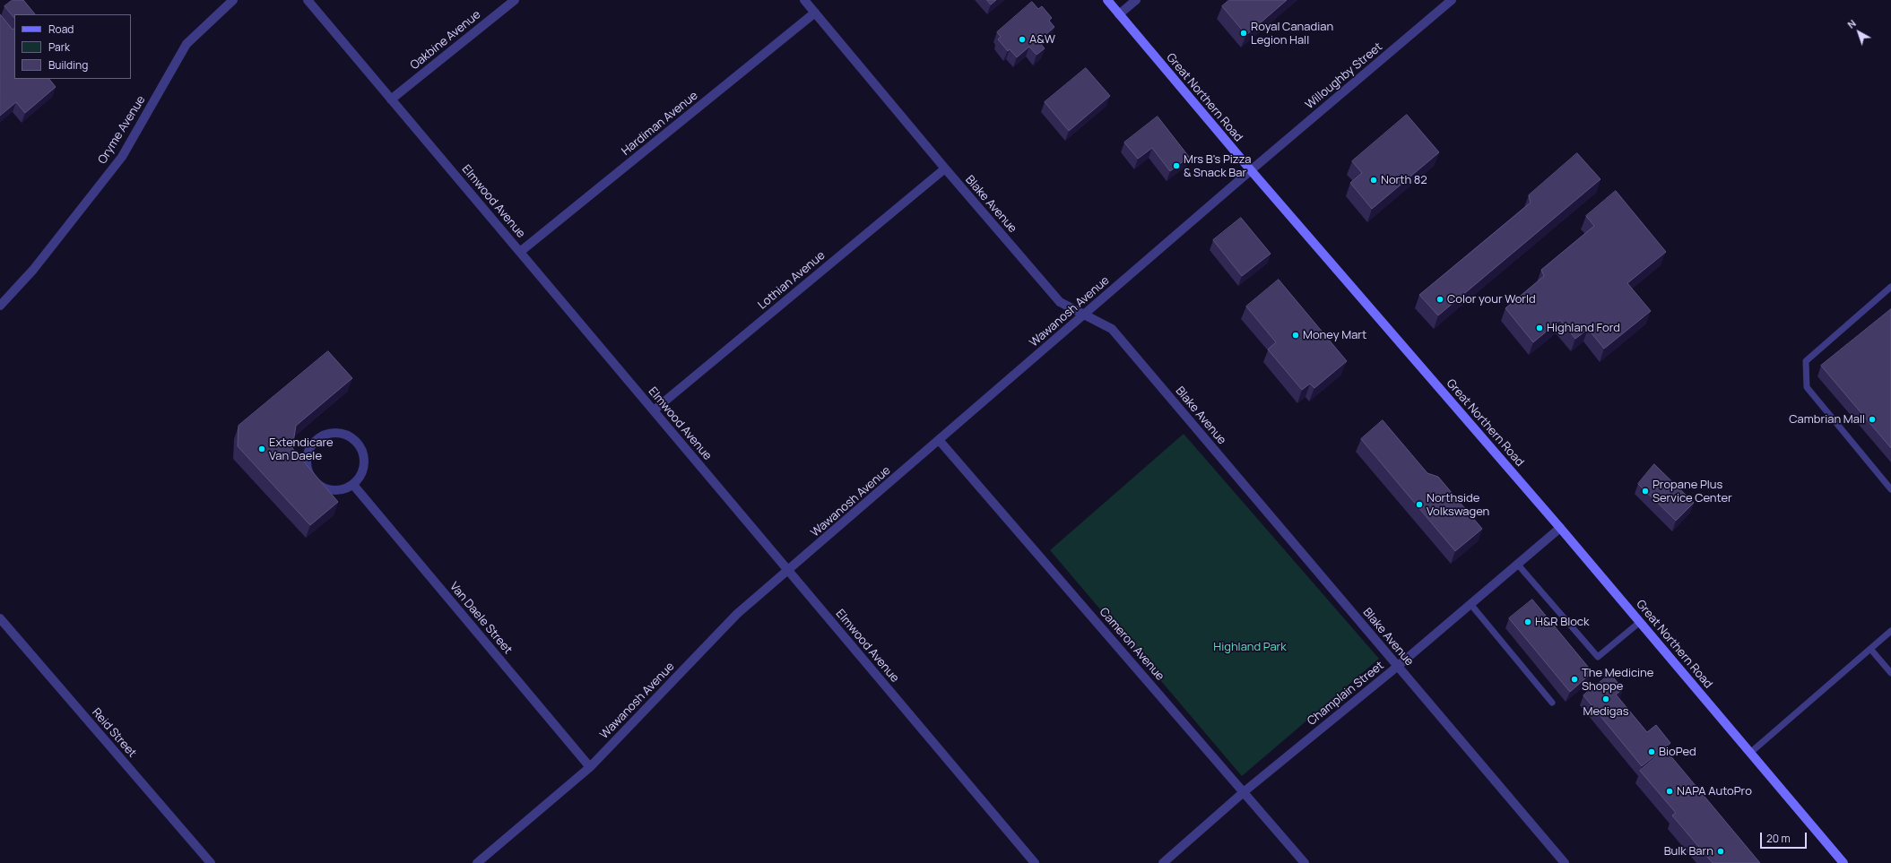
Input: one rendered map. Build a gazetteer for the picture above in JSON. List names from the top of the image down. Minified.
{"streets":{"main road":["Great Northern Road"],"street":["Oakbine Avenue","Willoughby Street","Hardiman Avenue","Oryme Avenue","Elmwood Avenue","Blake Avenue","Lothian Avenue","Wawanosh Avenue","Van Daele Street","Cameron Avenue","Champlain Street","Reid Street"]},"crossings":[["Oakbine Avenue","Elmwood Avenue"],["Willoughby Street","Great Northern Road"],["Willoughby Street","Wawanosh Avenue"],["Great Northern Road","Wawanosh Avenue"],["Great Northern Road","Champlain Street"],["Hardiman Avenue","Elmwood Avenue"],["Hardiman Avenue","Blake Avenue"],["Elmwood Avenue","Lothian Avenue"],["Elmwood Avenue","Wawanosh Avenue"],["Blake Avenue","Lothian Avenue"],["Blake Avenue","Wawanosh Avenue"],["Blake Avenue","Champlain Street"],["Wawanosh Avenue","Van Daele Street"],["Wawanosh Avenue","Cameron Avenue"],["Cameron Avenue","Champlain Street"]],"parks":["Highland Park"],"places":["Royal Canadian Legion Hall","A&W","Mrs B's Pizza & Snack Bar","North 82","Color your World","Highland Ford","Money Mart","Cambrian Mall","Extendicare Van Daele","Propane Plus Service Center","Northside Volkswagen","H&R Block","The Medicine Shoppe","Medigas","BioPed","NAPA AutoPro","Bulk Barn"],"legend":["Road","Park","Building"],"scale_bar":"20 m","north":"top left"}
